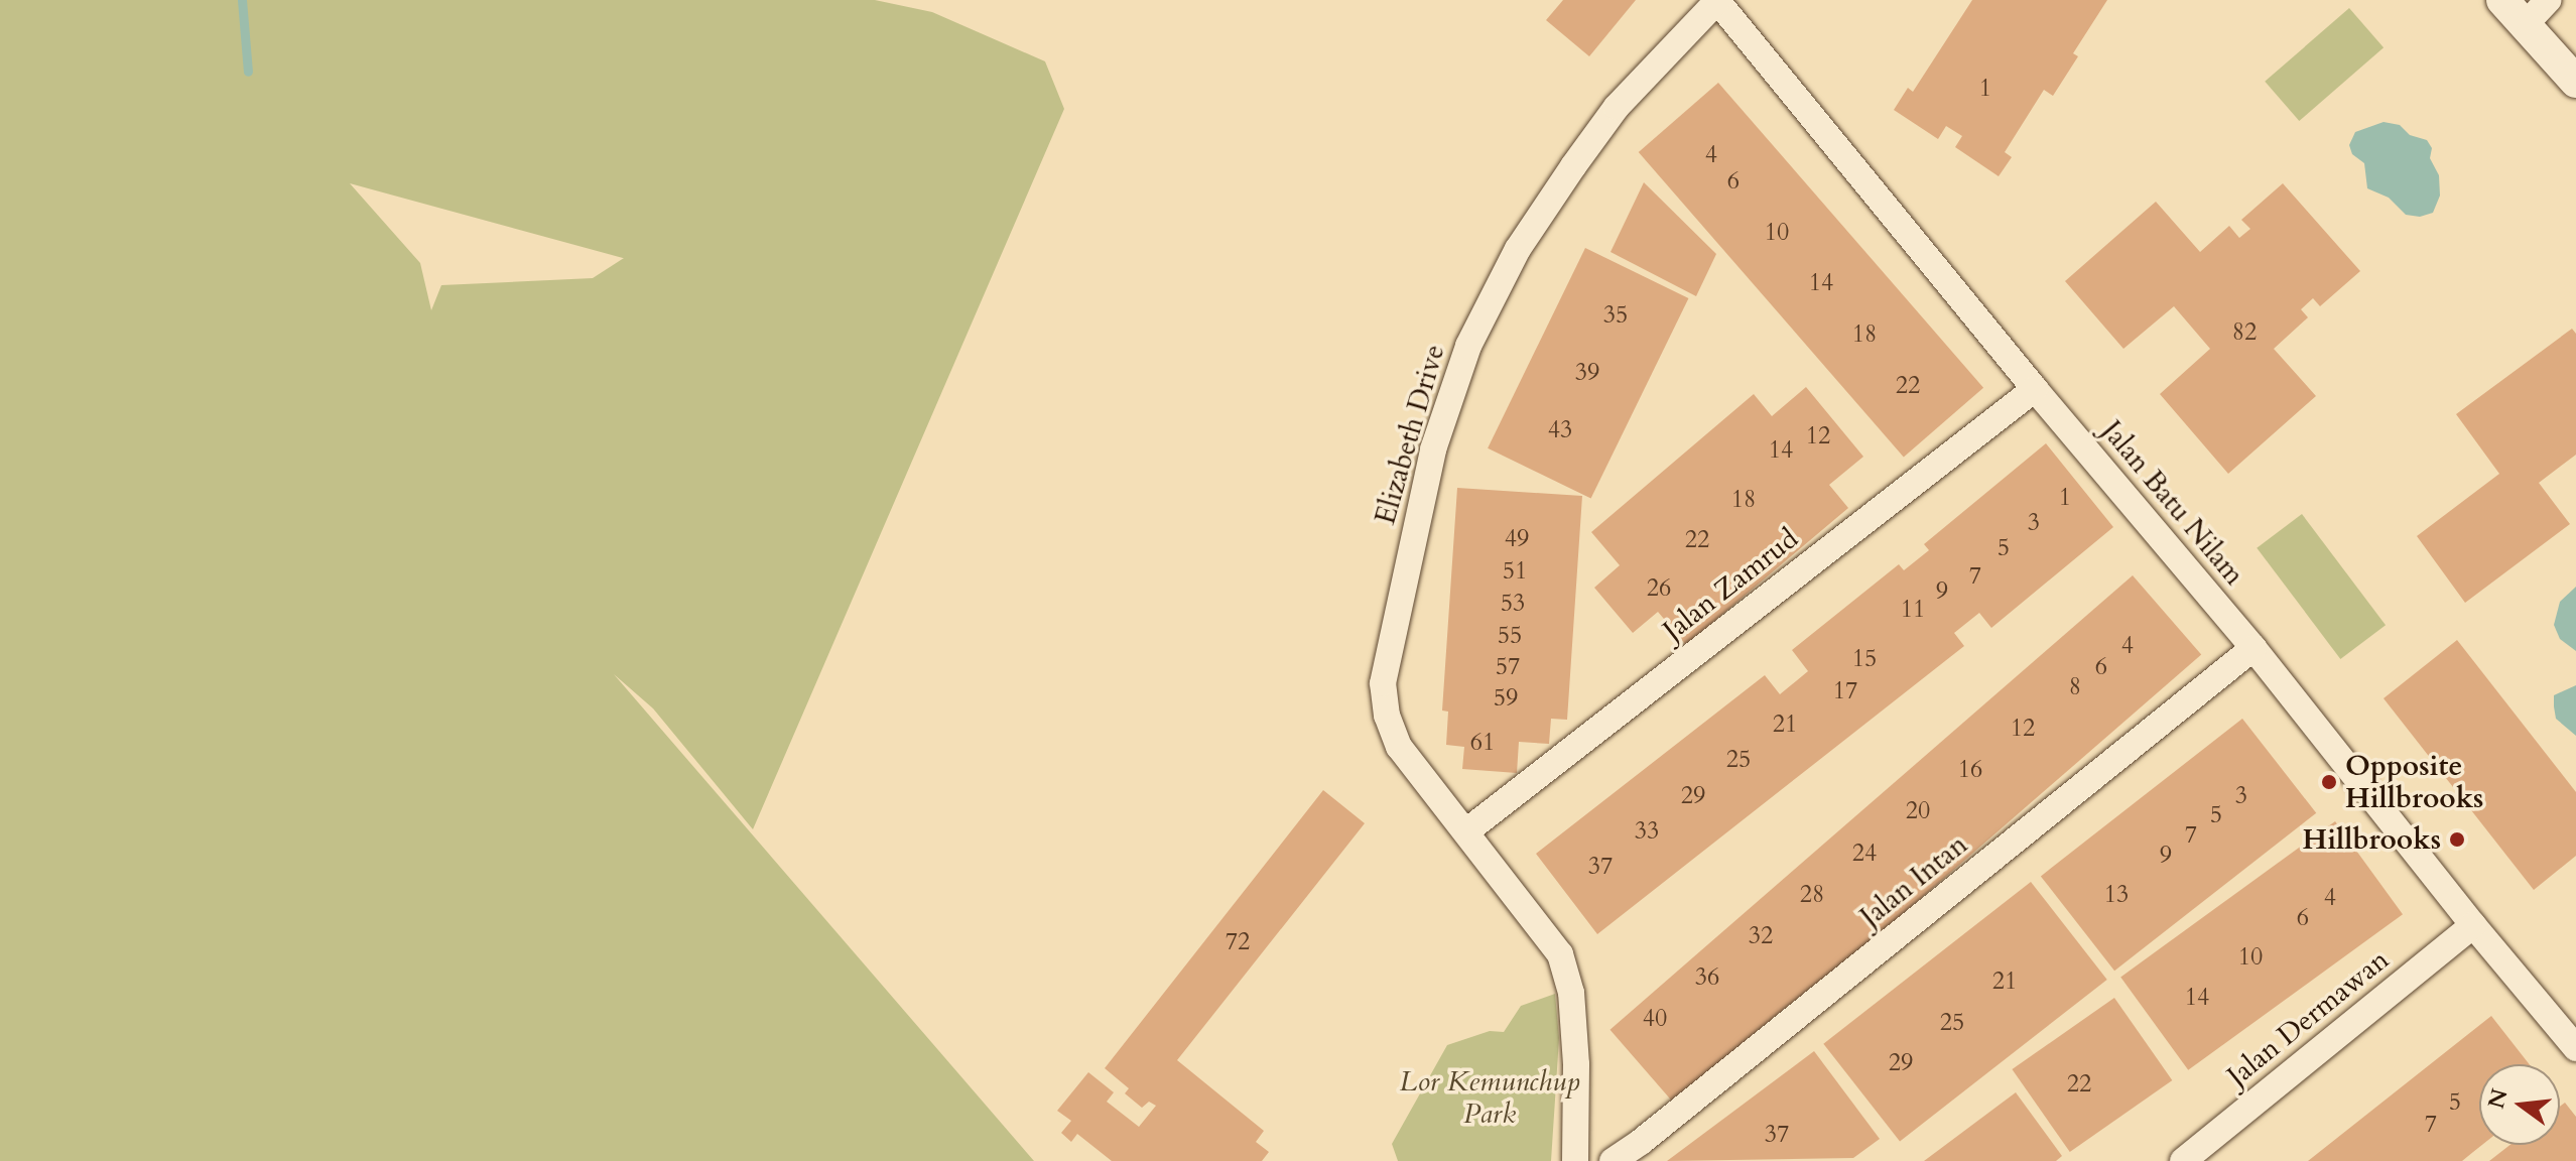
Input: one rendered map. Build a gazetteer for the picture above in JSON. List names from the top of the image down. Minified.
{"streets":{"street":["Elizabeth Drive","Jalan Batu Nilam","Jalan Zamrud","Jalan Intan","Jalan Dermawan"]},"crossings":[["Elizabeth Drive","Jalan Batu Nilam"],["Elizabeth Drive","Jalan Zamrud"],["Jalan Batu Nilam","Jalan Zamrud"],["Jalan Batu Nilam","Jalan Intan"],["Jalan Batu Nilam","Jalan Dermawan"]],"parks":["Lor Kemunchup Park"],"places":["Opposite Hillbrooks","Hillbrooks"],"house_numbers":["1","4","6","10","14","35","82","18","39","22","43","12","14","1","18","3","49","22","5","51","7","26","9","53","11","55","4","15","57","6","8","17","59","21","12","61","25","16","29","3","20","5","33","7","24","9","37","28","13","4","6","32","72","10","36","21","14","40","25","29","22","5","7","37"],"north":"left"}
